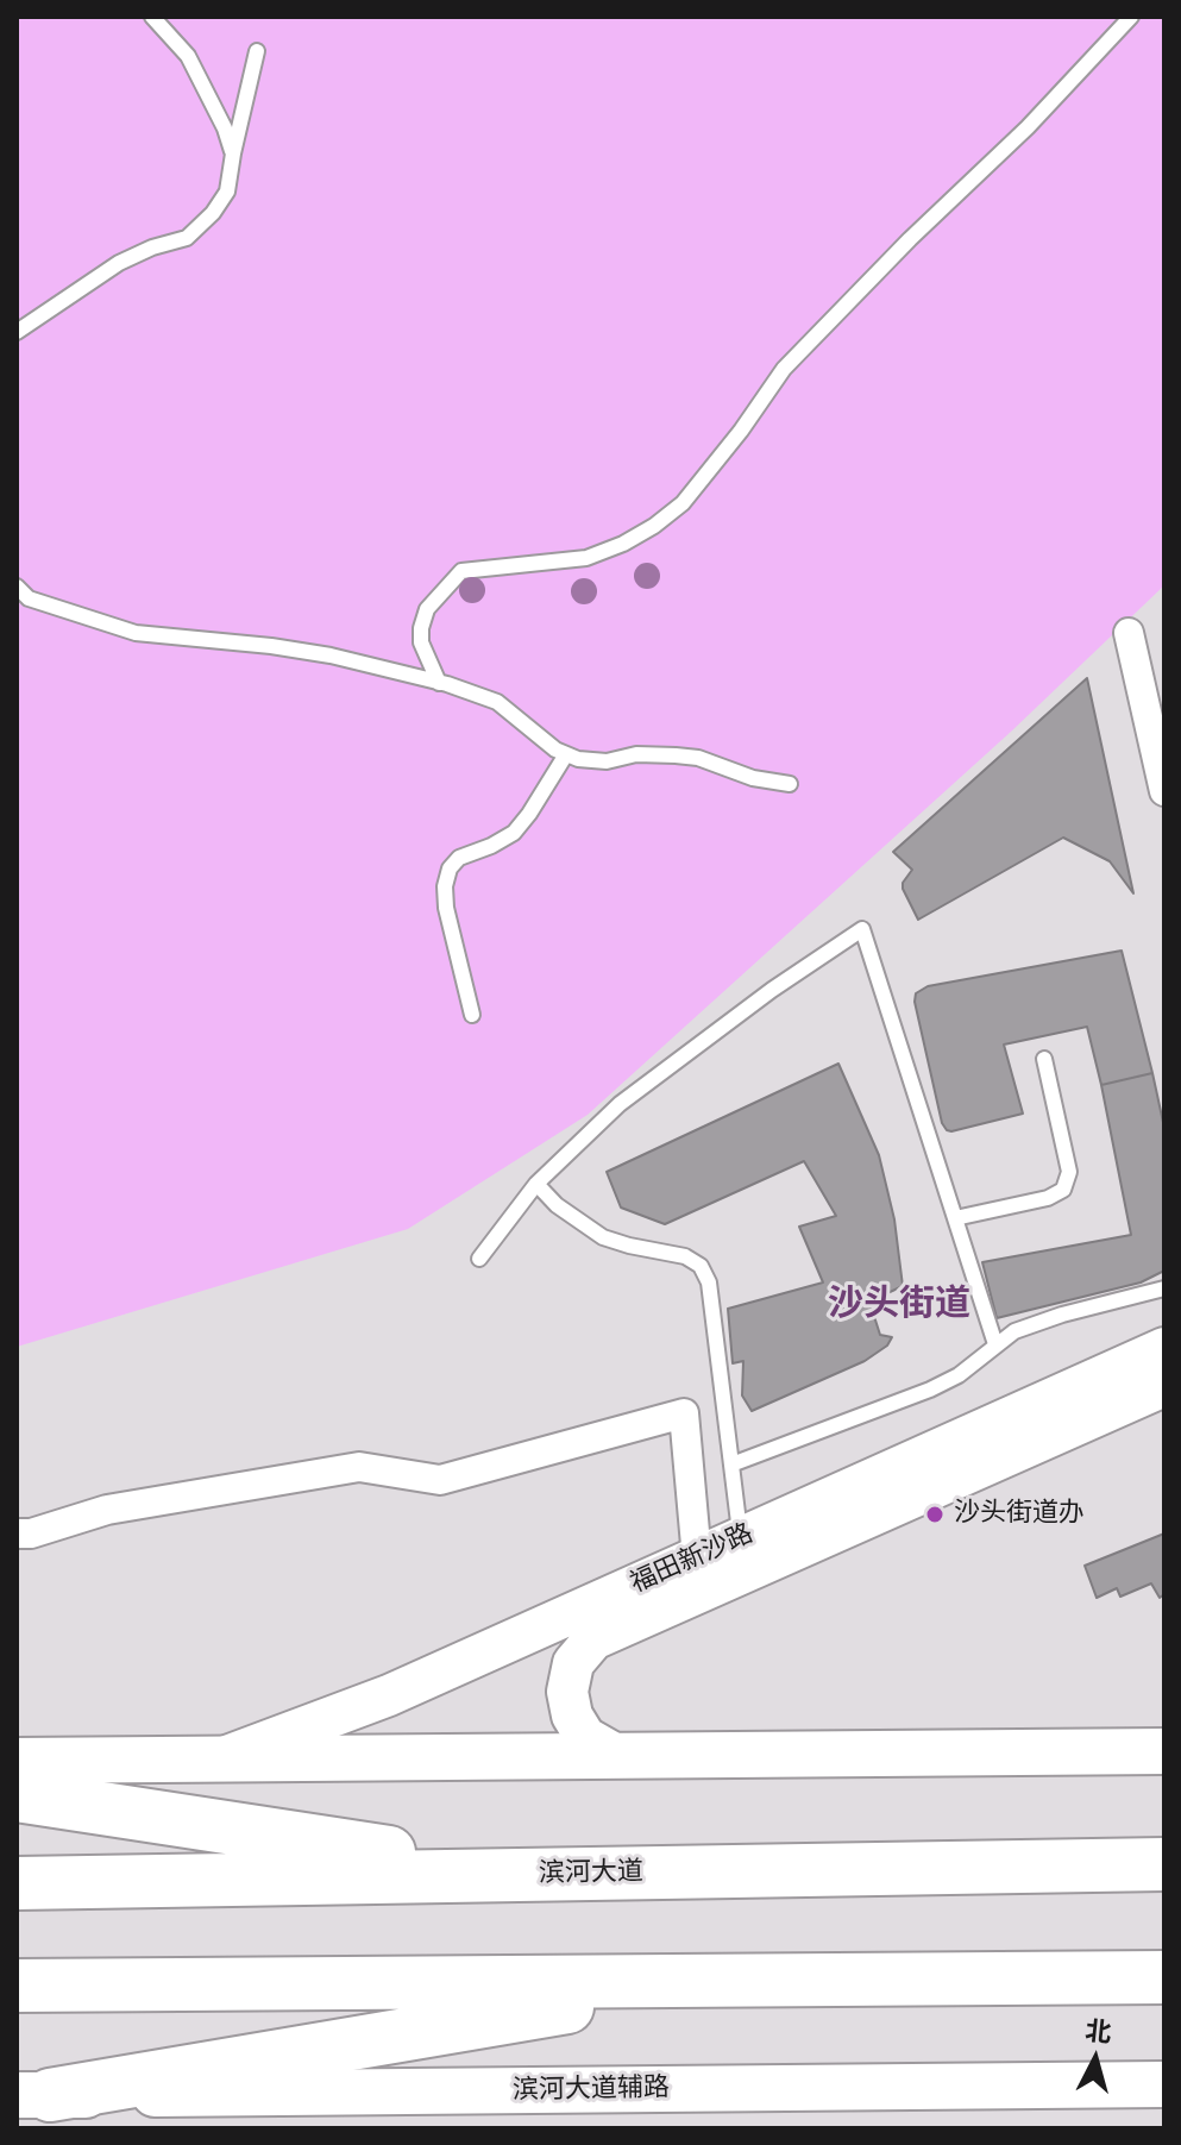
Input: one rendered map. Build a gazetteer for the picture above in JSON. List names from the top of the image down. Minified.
{"streets":{"highway":["滨河大道"],"main road":["滨河大道辅路"],"street":["福田新沙路"]},"districts":["沙头街道"],"places":["沙头街道办"],"north":"top"}
